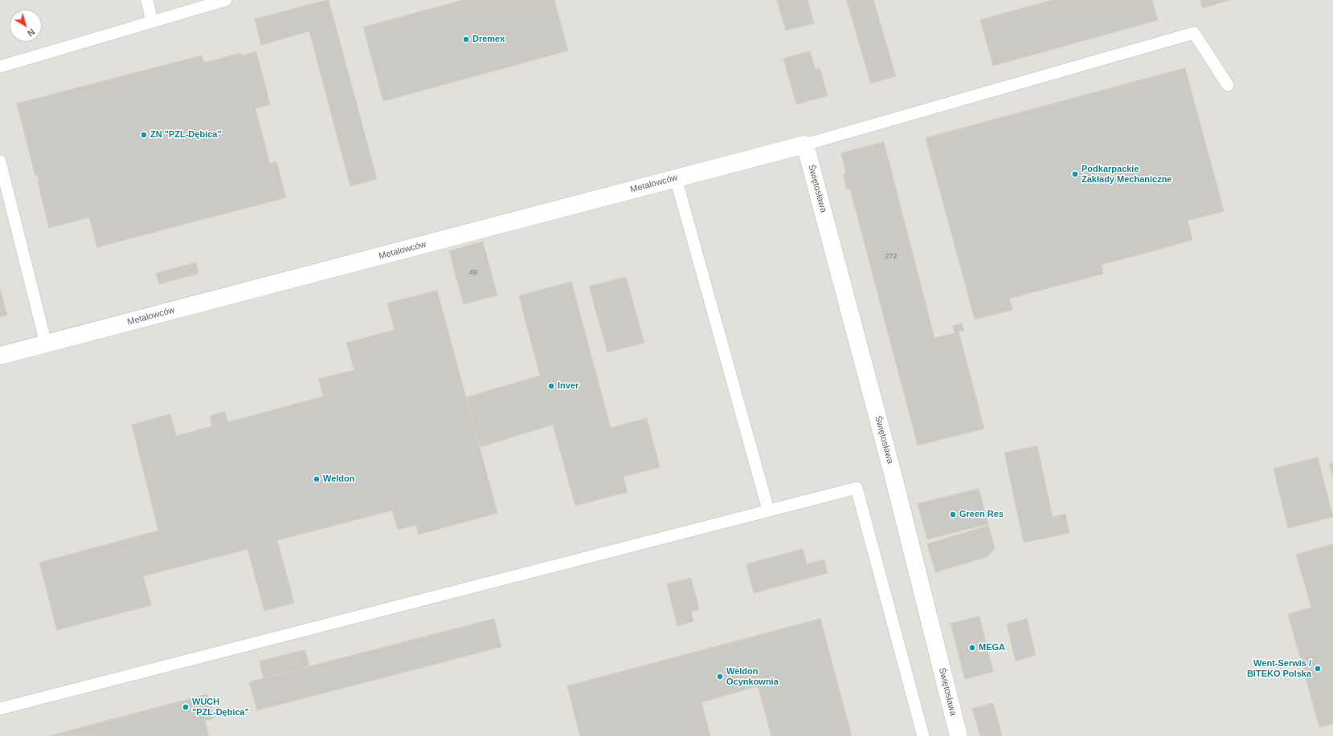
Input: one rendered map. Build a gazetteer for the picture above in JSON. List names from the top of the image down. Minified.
{"streets":{"street":["Metalowców","Świętosława"]},"crossings":[["Metalowców","Świętosława"]],"places":["Dremex","ZN \"PZL-Dębica\"","Podkarpackie Zakłady Mechaniczne","Inver","Weldon","Green Res","MEGA","Went-Serwis / BITEKO Polska","Weldon Ocynkownia","WUCH \"PZL-Dębica\""],"house_numbers":["272","49"],"north":"bottom right"}
